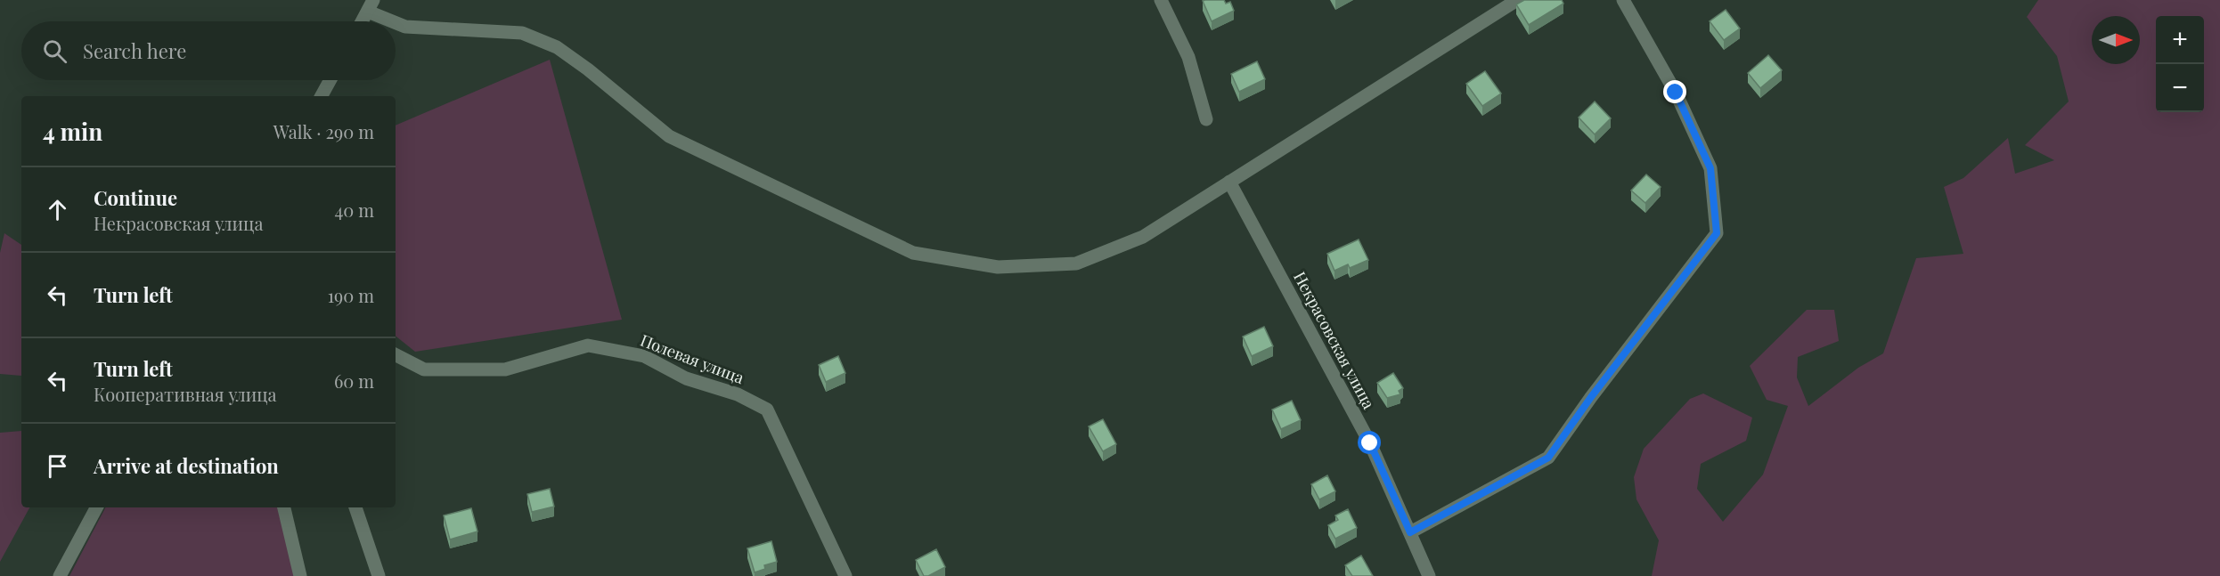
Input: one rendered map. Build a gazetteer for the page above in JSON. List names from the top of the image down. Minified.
{"streets":{"street":["Некрасовская улица","Полевая улица"]},"north":"right","page":{"map_buttons":["+","−"],"search":"Search here","heading":["4 min","Walk · 290 m"],"list":[["Continue","Некрасовская улица","40 m"],["Turn left","190 m"],["Turn left","Кооперативная улица","60 m"],"Arrive at destination"]}}
